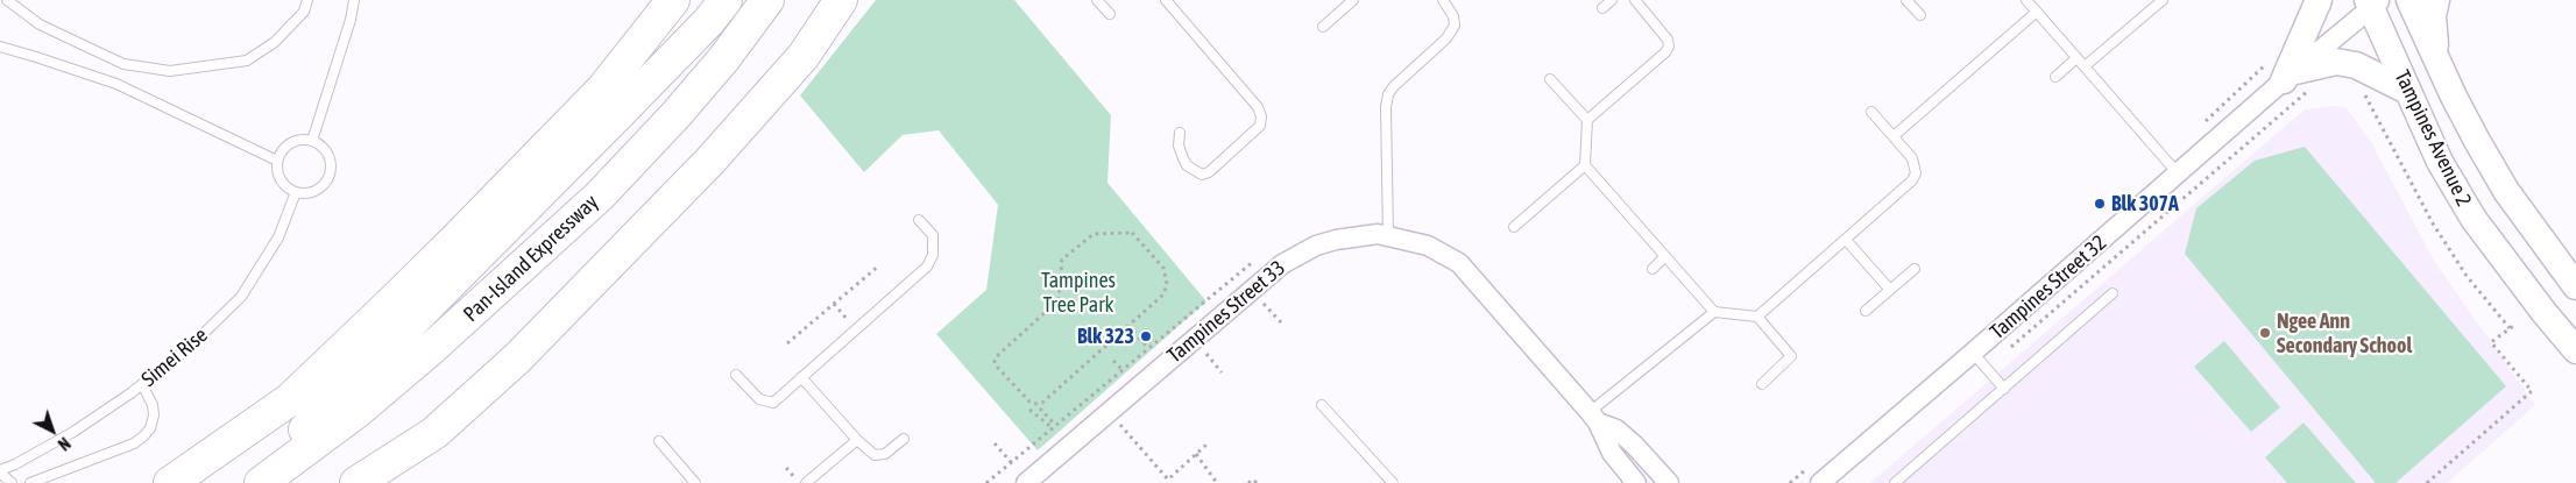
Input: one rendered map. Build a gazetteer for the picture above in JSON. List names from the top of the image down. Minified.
{"streets":{"highway":["Pan-Island Expressway"],"main road":["Tampines Avenue 2"],"street":["Tampines Street 32","Tampines Street 33"],"lane":["Simei Rise"]},"crossings":[["Tampines Avenue 2","Tampines Street 32"]],"parks":["Tampines Tree Park"],"places":["Blk 307A","Ngee Ann Secondary School","Blk 323"],"north":"bottom right"}
